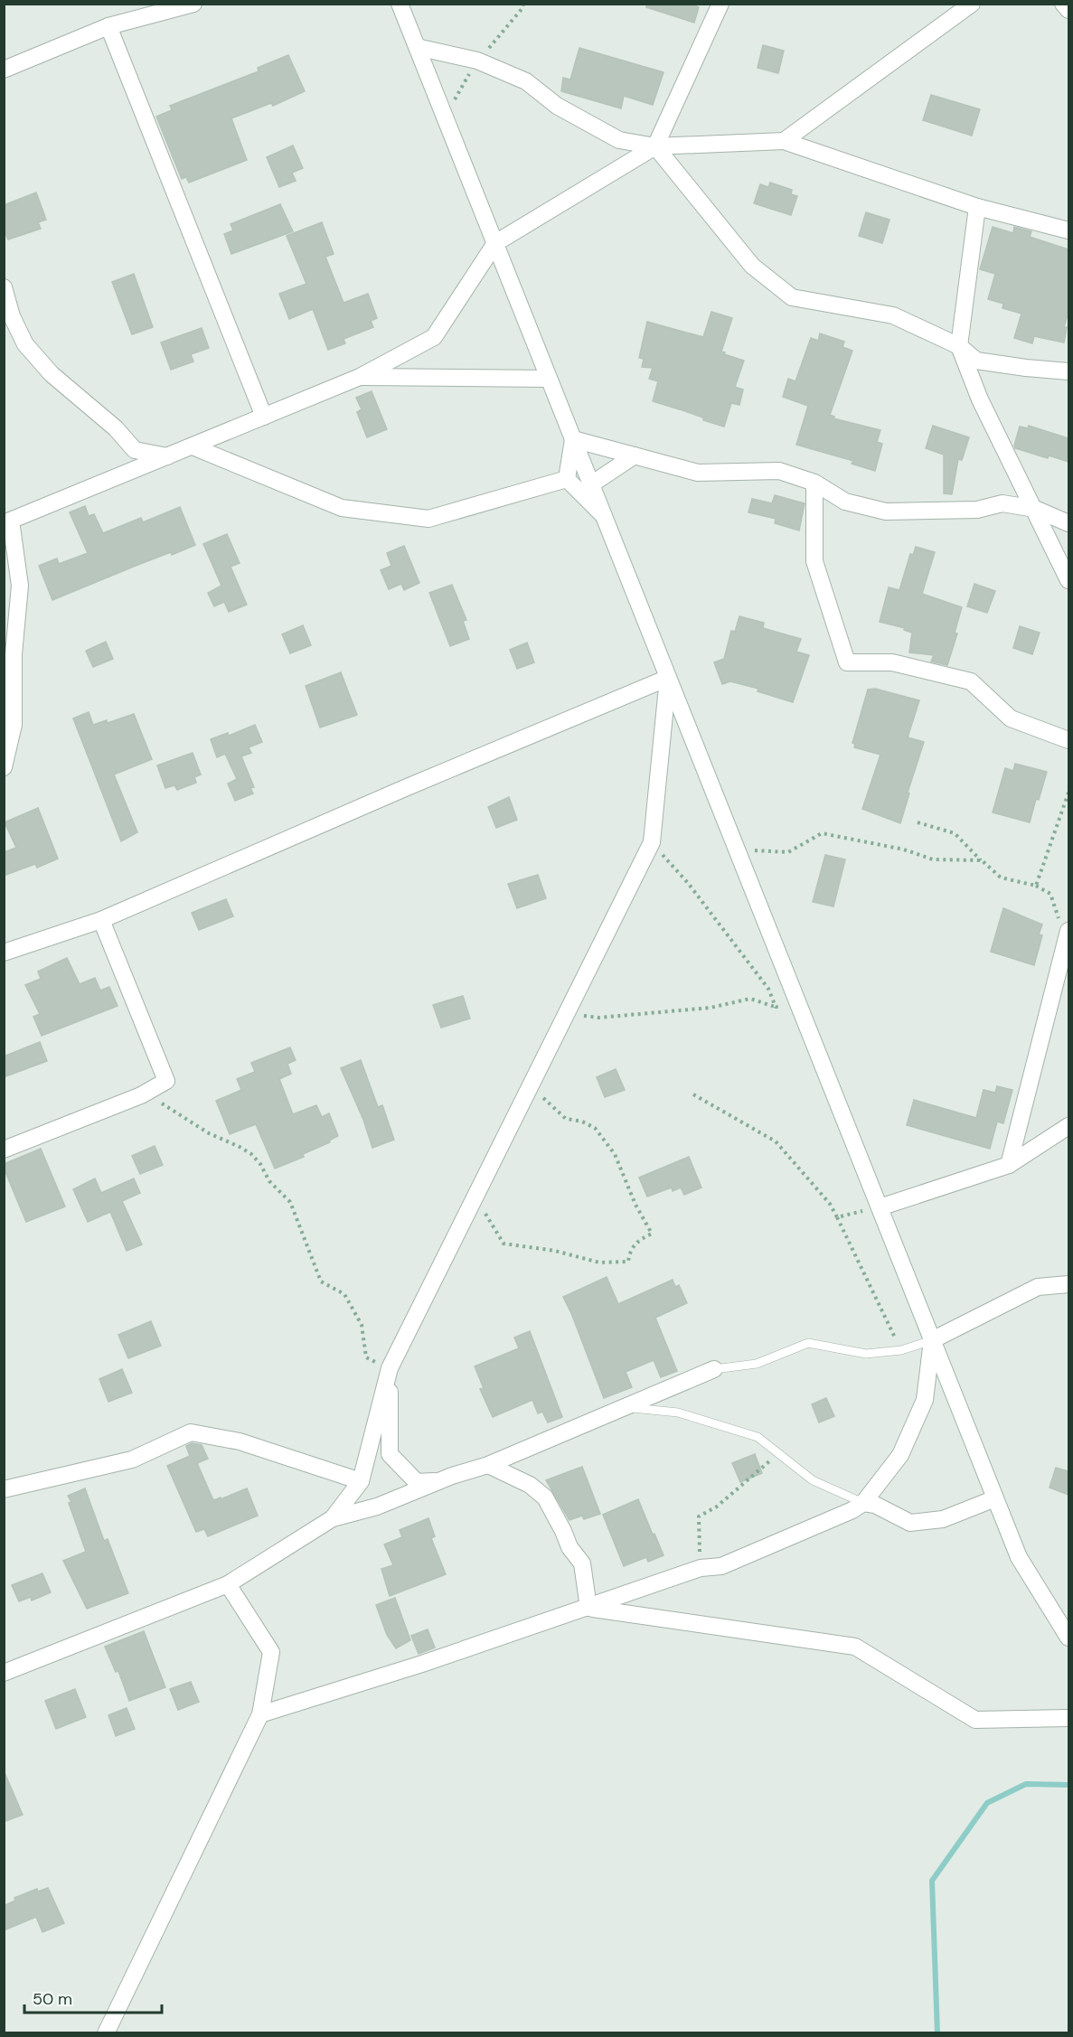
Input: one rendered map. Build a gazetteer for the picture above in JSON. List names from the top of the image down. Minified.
{"scale_bar":"50 m"}
